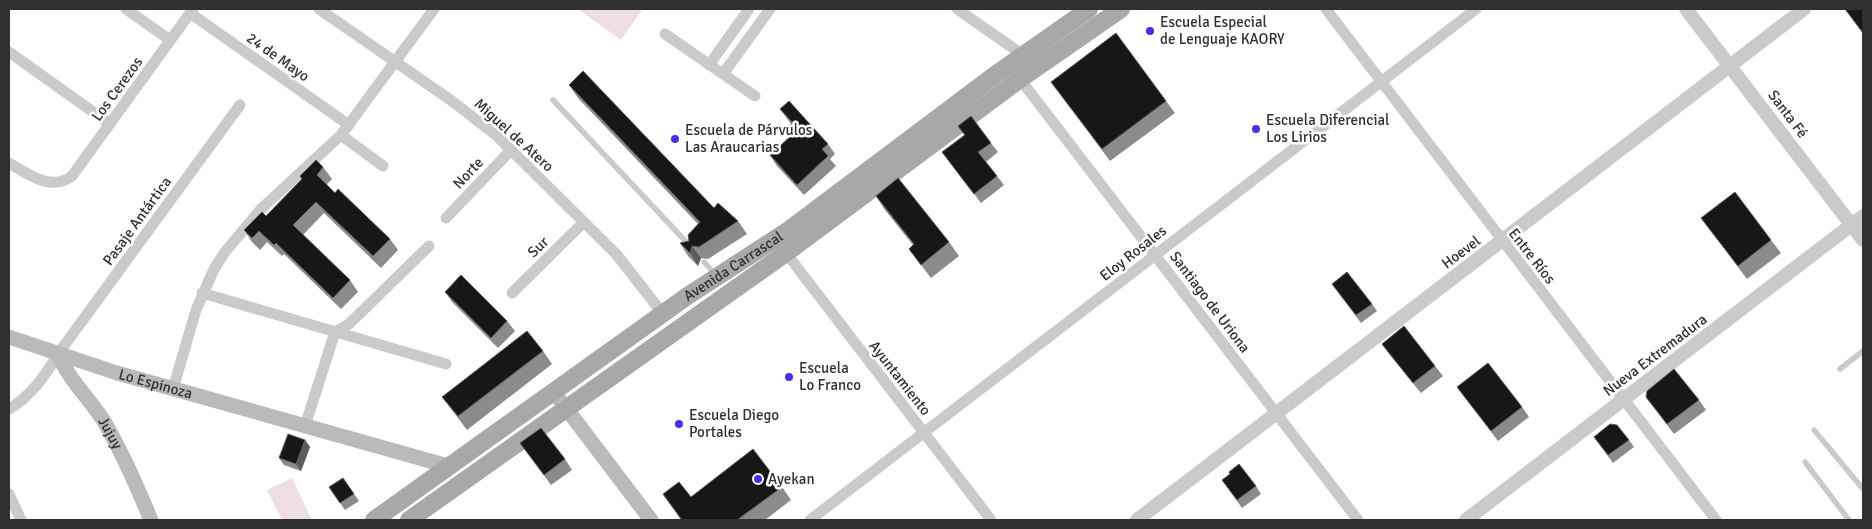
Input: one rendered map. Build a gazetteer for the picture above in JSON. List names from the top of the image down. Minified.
{"streets":{"main road":["Avenida Carrascal","Lo Espinoza","Jujuy"],"street":["24 de Mayo","Los Cerezos","Santa Fé","Miguel de Atero","Norte","Pasaje Antártica","Sur","Hoevel","Eloy Rosales","Entre Ríos","Santiago de Uriona","Nueva Extremadura","Ayuntamiento"]},"crossings":[["24 de Mayo","Los Cerezos"],["Santa Fé","Hoevel"],["Santa Fé","Nueva Extremadura"],["Miguel de Atero","Norte"],["Miguel de Atero","Sur"],["Miguel de Atero","Avenida Carrascal"],["Pasaje Antártica","Lo Espinoza"],["Pasaje Antártica","Jujuy"],["Hoevel","Entre Ríos"],["Hoevel","Santiago de Uriona"],["Eloy Rosales","Entre Ríos"],["Eloy Rosales","Santiago de Uriona"],["Eloy Rosales","Ayuntamiento"],["Entre Ríos","Nueva Extremadura"],["Avenida Carrascal","Santiago de Uriona"],["Avenida Carrascal","Ayuntamiento"],["Avenida Carrascal","Lo Espinoza"],["Lo Espinoza","Jujuy"]],"places":["Escuela Especial de Lenguaje KAORY","Escuela Diferencial Los Lirios","Escuela de Párvulos Las Araucarias","Escuela Lo Franco","Escuela Diego Portales","Ayekan"]}
